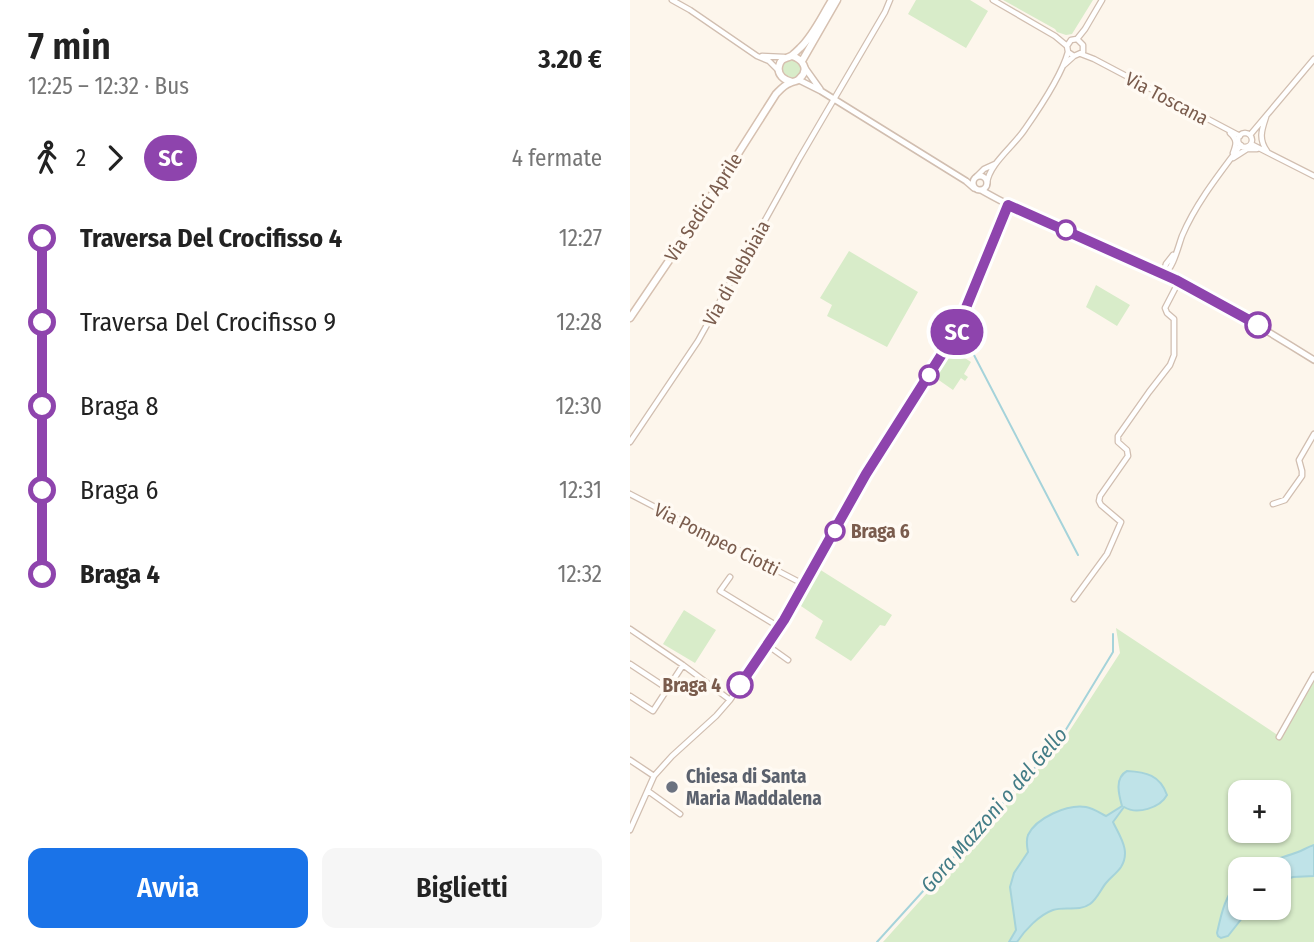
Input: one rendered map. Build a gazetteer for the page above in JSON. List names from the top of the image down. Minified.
{"streets":{"main road":["Via Sedici Aprile"],"street":["Via Toscana","Via di Nebbiaia","Via Pompeo Ciotti"]},"water":["Gora Mazzoni o del Gello"],"places":["Braga 6","Braga 4","Chiesa di Santa Maria Maddalena"],"lines":["bus line SC"],"page":{"heading":["7 min","12:25 – 12:32 · Bus","3.20 €"],"on_map":"SC","legs":["2","SC","4 fermate"],"list":[{"name":"Traversa Del Crocifisso 4","value":"12:27"},{"name":"Traversa Del Crocifisso 9","value":"12:28"},{"name":"Braga 8","value":"12:30"},{"name":"Braga 6","value":"12:31"},{"name":"Braga 4","value":"12:32"}],"map_buttons":["+","−"],"buttons":["Avvia","Biglietti"]}}
